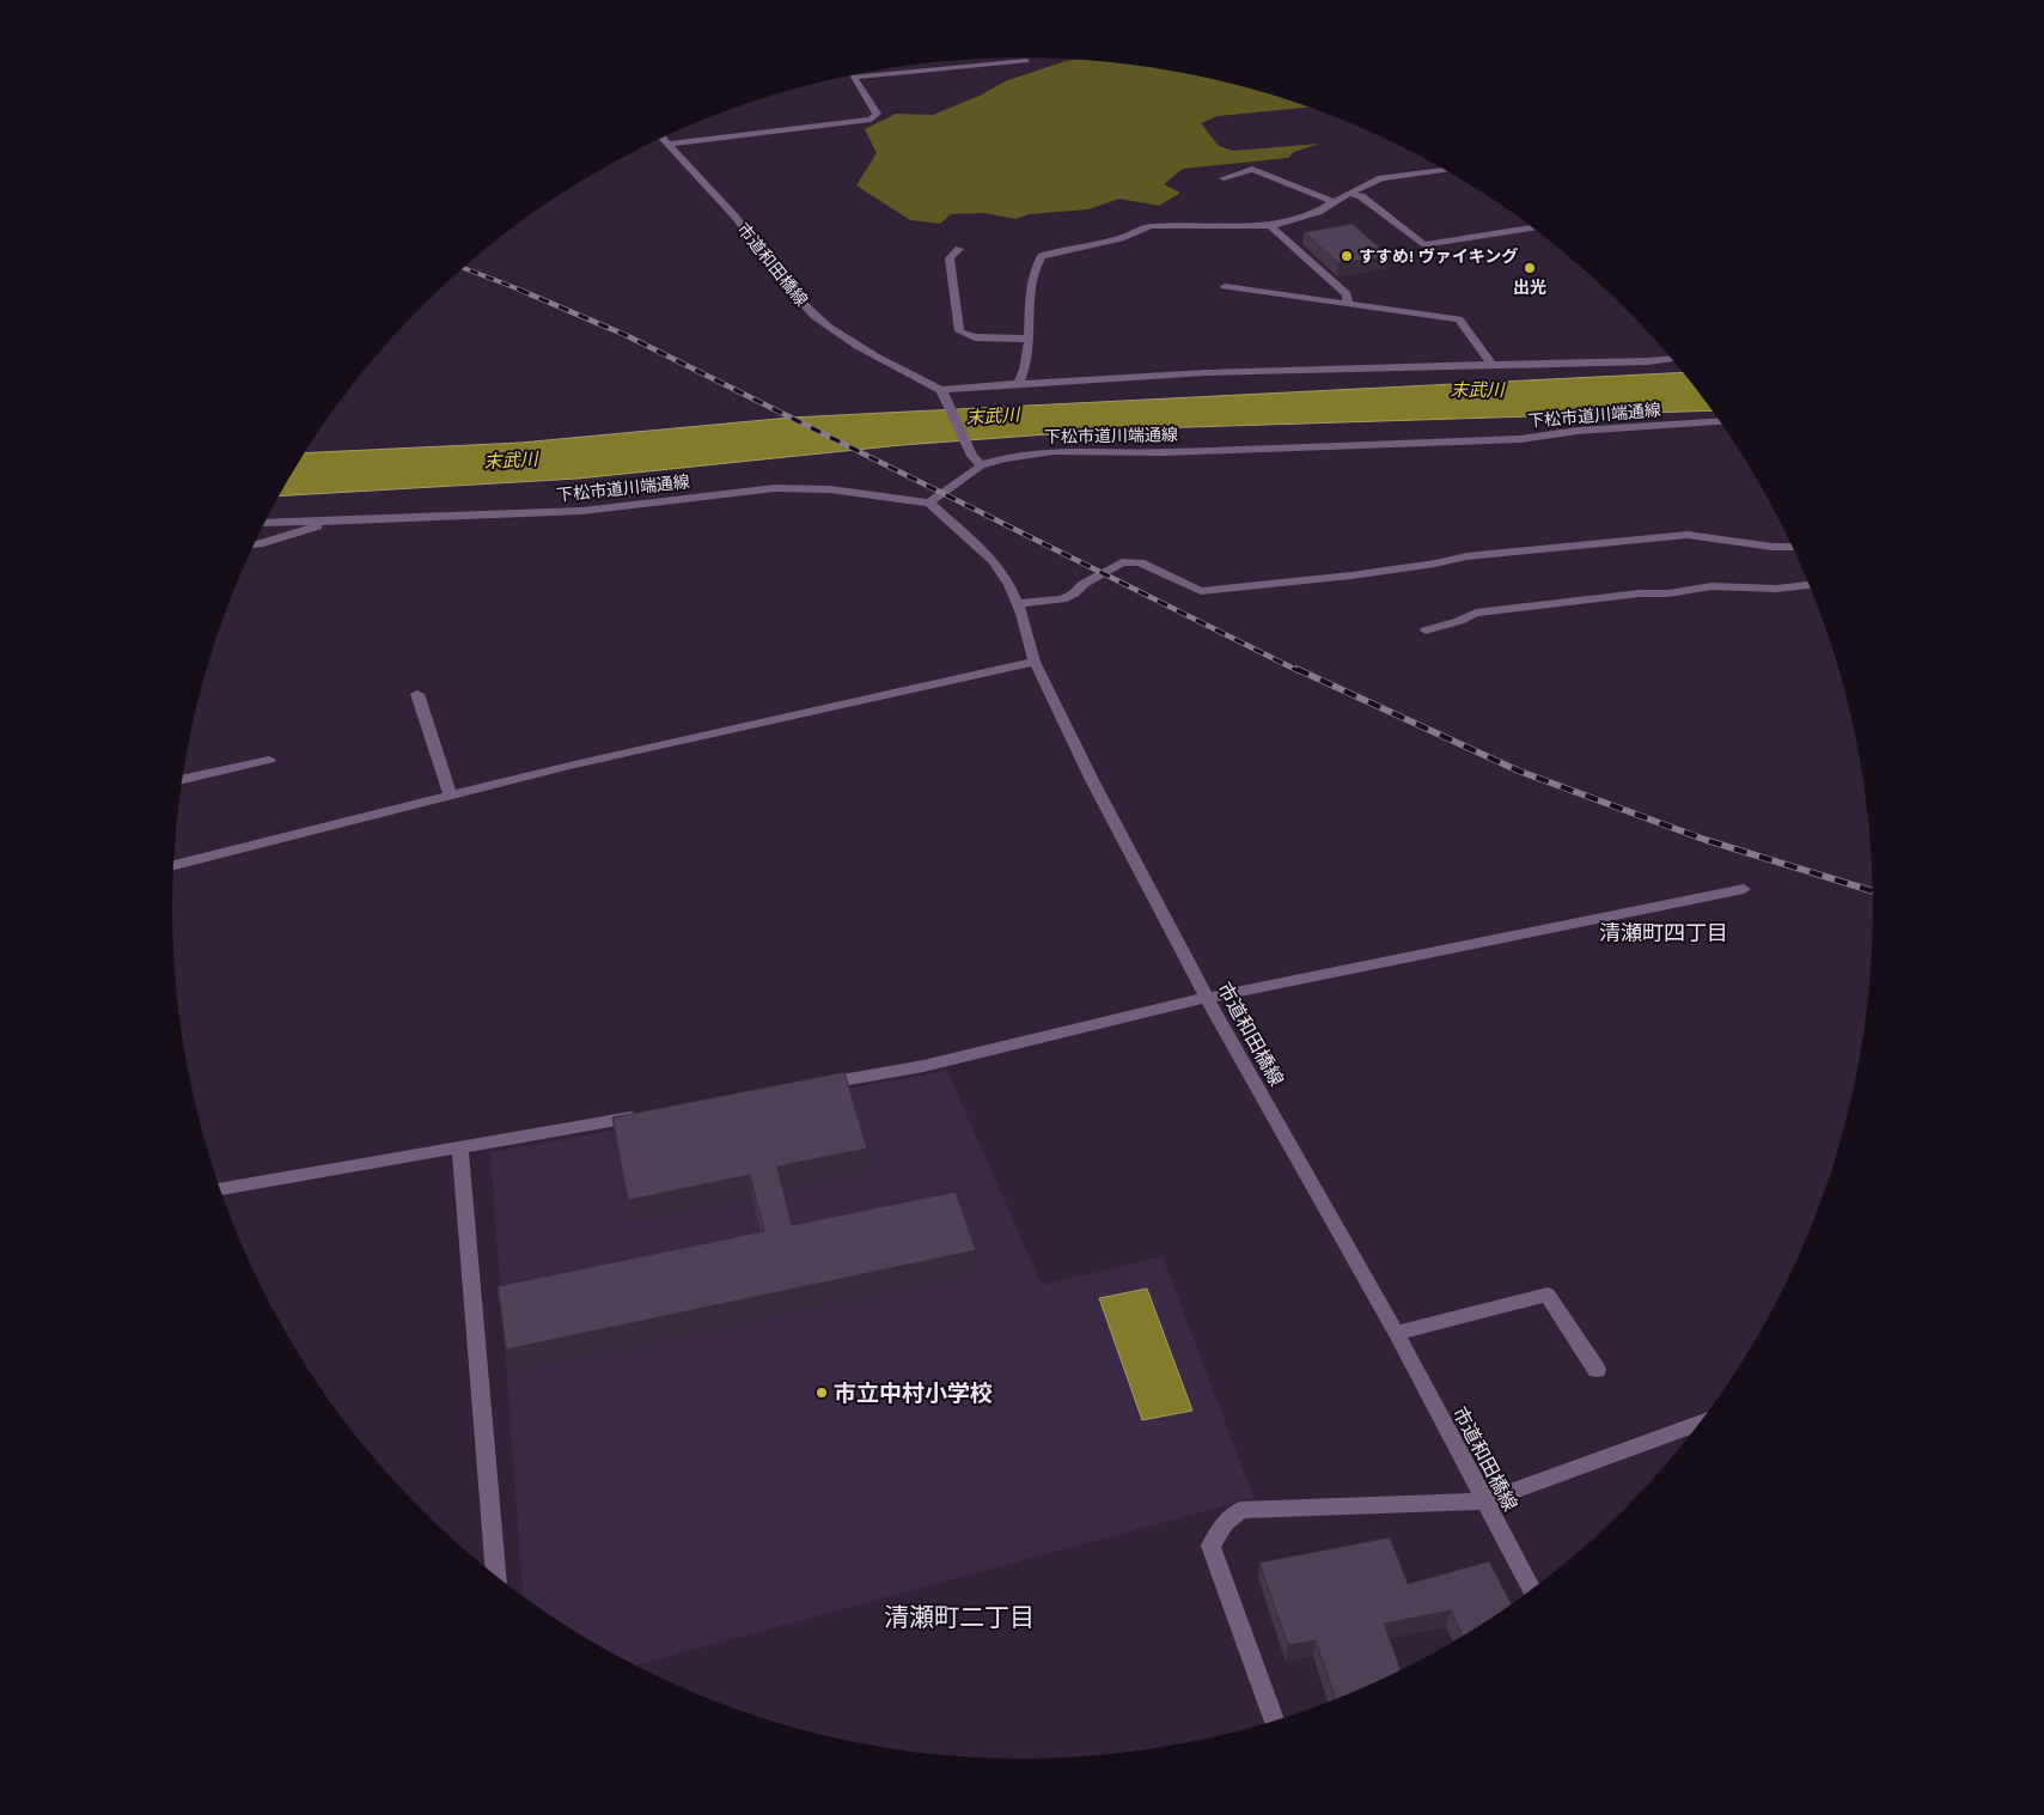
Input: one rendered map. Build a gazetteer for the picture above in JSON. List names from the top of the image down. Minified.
{"streets":{"street":["市道和田橋線","下松市道川端通線"]},"crossings":[["市道和田橋線","下松市道川端通線"]],"districts":["清瀬町四丁目","清瀬町二丁目"],"water":["末武川"],"places":["すすめ! ヴァイキング","出光","市立中村小学校"]}
